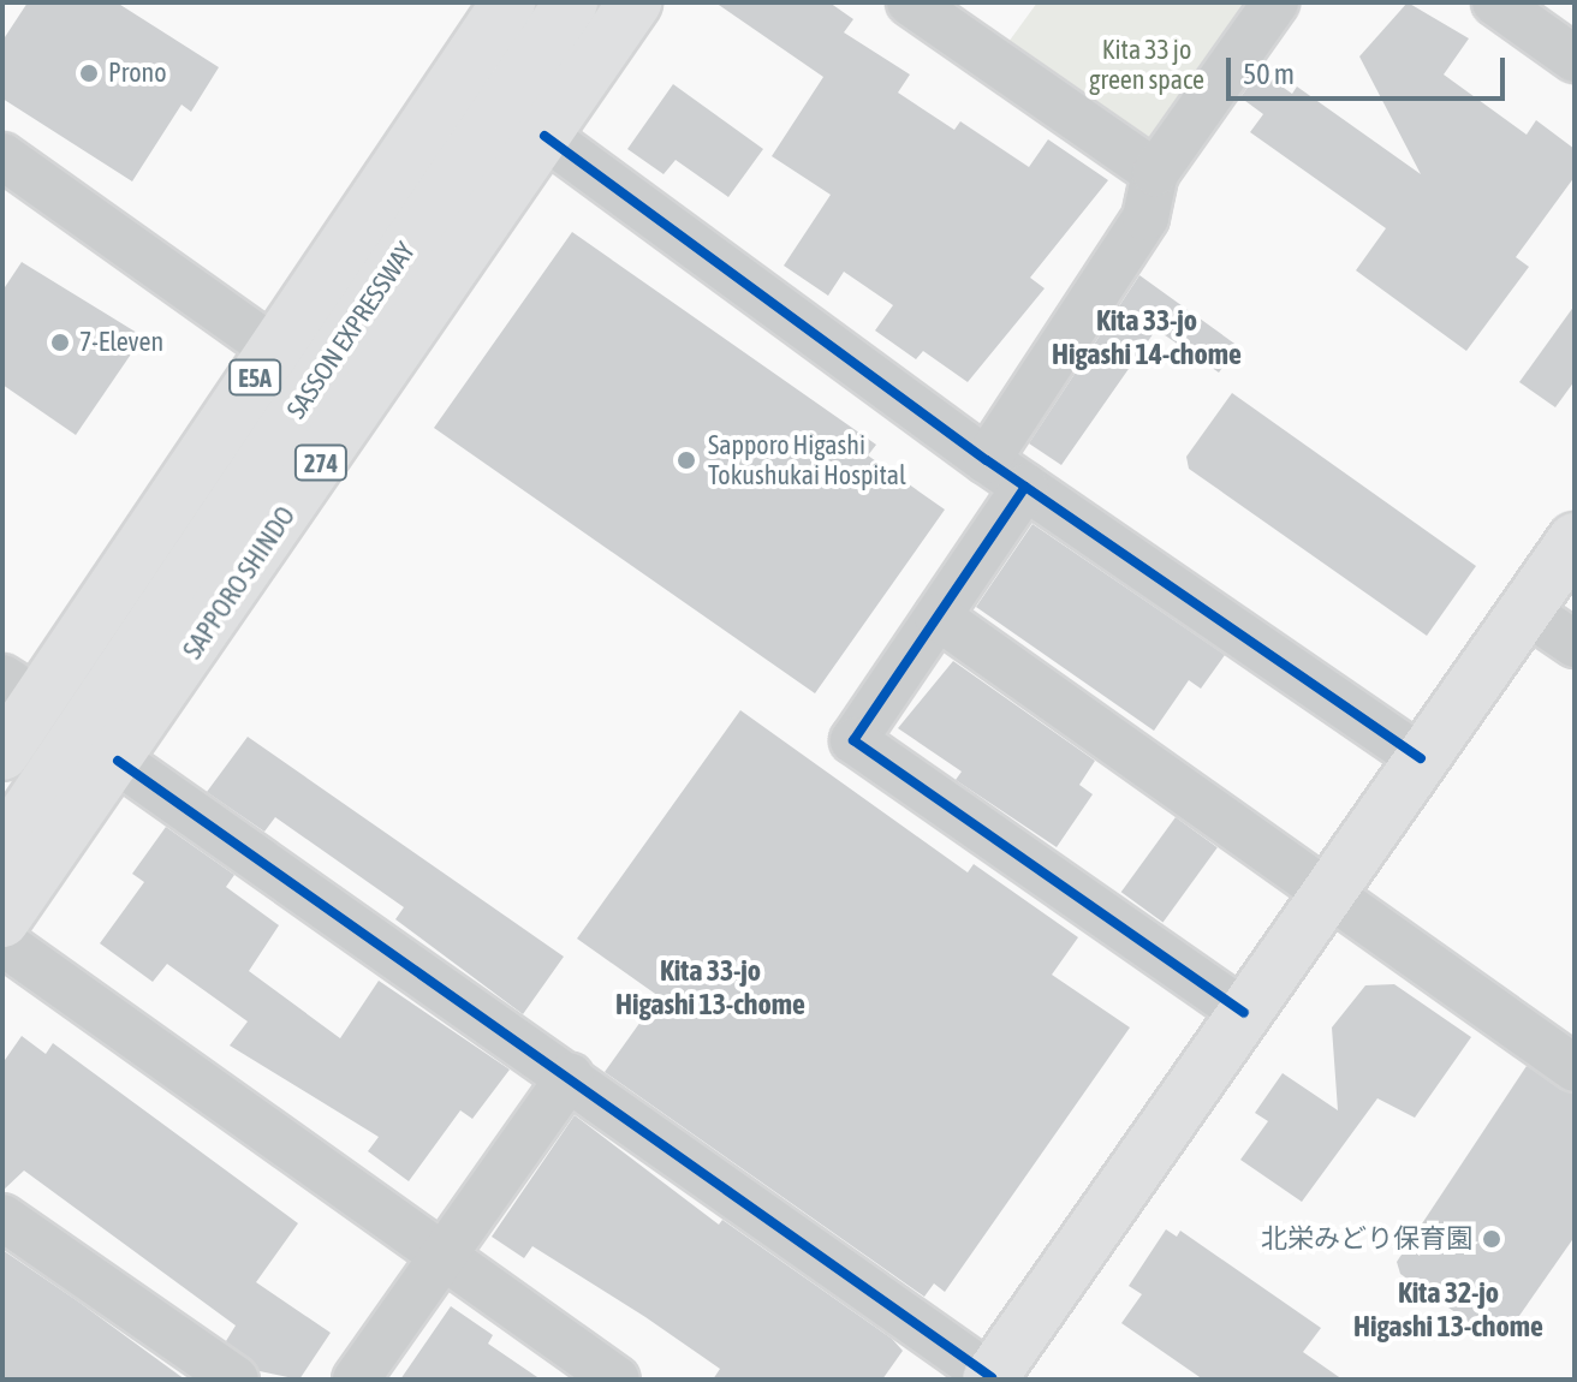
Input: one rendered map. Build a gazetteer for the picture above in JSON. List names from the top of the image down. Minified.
{"streets":{"main road":["SASSON EXPRESSWAY","E5A","274","SAPPORO SHINDO"]},"districts":["Kita 33-jo Higashi 14-chome","Kita 33-jo Higashi 13-chome","Kita 32-jo Higashi 13-chome"],"parks":["Kita 33 jo green space"],"places":["Prono","7-Eleven","Sapporo Higashi Tokushukai Hospital","北栄みどり保育園"],"scale_bar":"50 m"}
